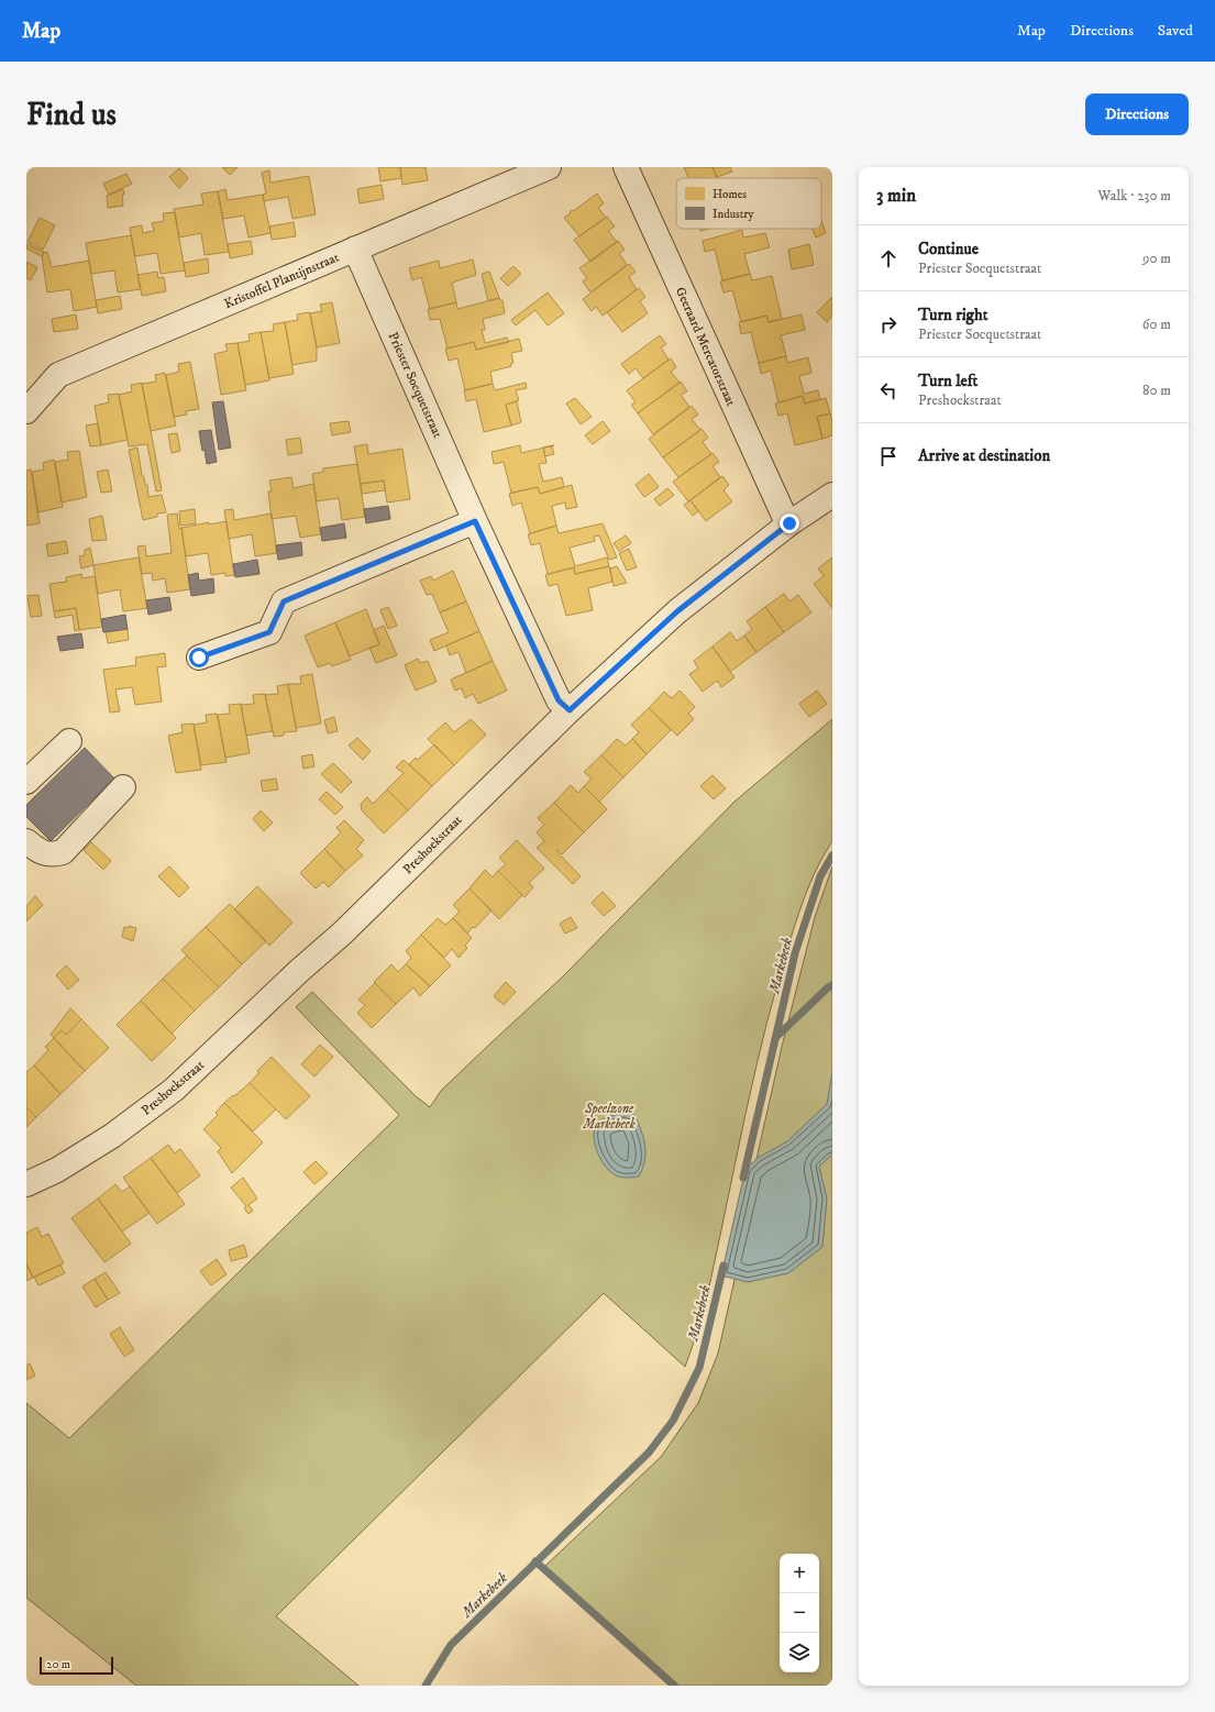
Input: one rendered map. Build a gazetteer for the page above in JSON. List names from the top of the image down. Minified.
{"streets":{"street":["Kristoffel Plantijnstraat","Geeraard Mercatorstraat","Priester Socquetstraat","Preshoekstraat"]},"crossings":[["Kristoffel Plantijnstraat","Priester Socquetstraat"],["Geeraard Mercatorstraat","Preshoekstraat"],["Priester Socquetstraat","Preshoekstraat"]],"water":["Markebeek"],"parks":["Speelzone Markebeek"],"legend":["Homes","Industry"],"scale_bar":"20 m","page":{"header":"Map","nav":["Map","Directions","Saved"],"buttons":"Directions","title":"Find us","heading":["3 min","Walk · 230 m"],"list":[["Continue","Priester Socquetstraat","90 m"],["Turn right","Priester Socquetstraat","60 m"],["Turn left","Preshoekstraat","80 m"],"Arrive at destination"],"map_buttons":["+","−"],"scale":"20 m"}}
